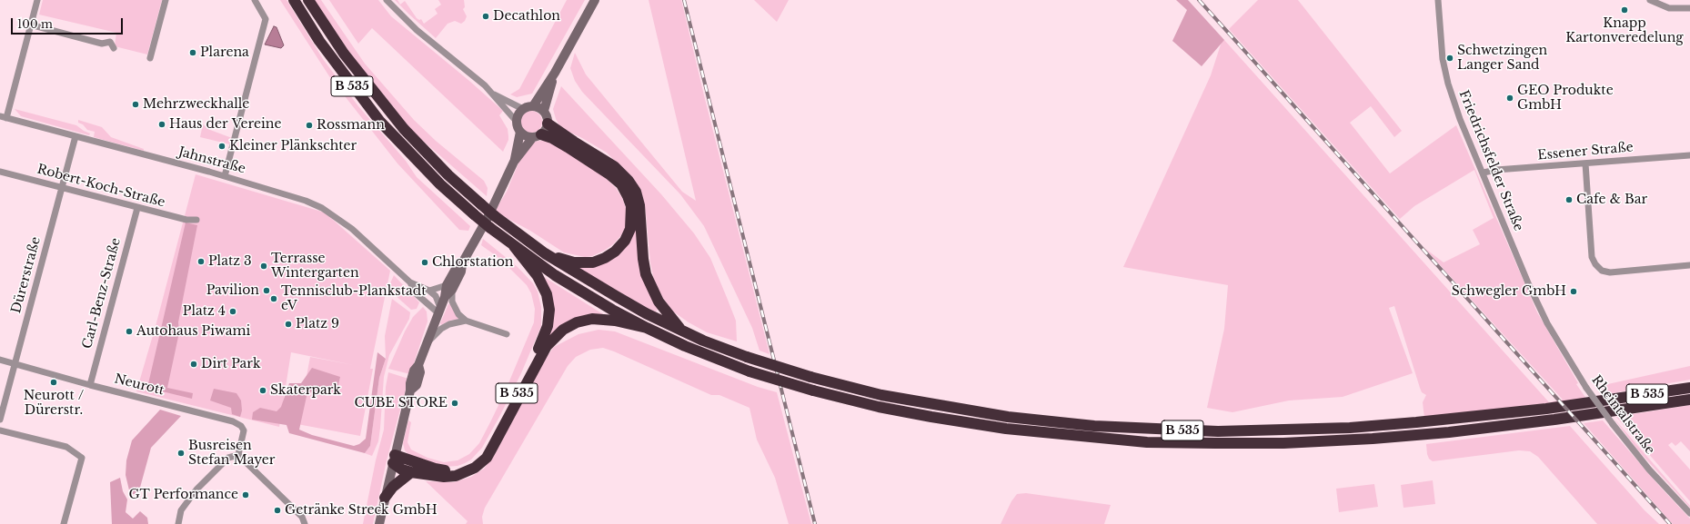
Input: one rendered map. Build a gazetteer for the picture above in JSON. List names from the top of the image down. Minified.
{"streets":{"highway":["B 535"],"street":["Essener Straße","Jahnstraße","Friedrichsfelder Straße","Robert-Koch-Straße","Dürerstraße","Carl-Benz-Straße","Neurott","Rheintalstraße"]},"crossings":[["Essener Straße","Friedrichsfelder Straße"],["Jahnstraße","Dürerstraße"],["Friedrichsfelder Straße","Rheintalstraße"],["Robert-Koch-Straße","Dürerstraße"],["Robert-Koch-Straße","Carl-Benz-Straße"],["Dürerstraße","Neurott"],["Carl-Benz-Straße","Neurott"]],"places":["Knapp Kartonveredelung","Decathlon","Plarena","Schwetzingen Langer Sand","GEO Produkte GmbH","Mehrzweckhalle","Haus der Vereine","Rossmann","Kleiner Plänkschter","Cafe & Bar","Platz 3","Chlorstation","Terrasse Wintergarten","Pavilion","Schwegler GmbH","Tennisclub-Plankstadt eV","Platz 4","Platz 9","Autohaus Piwami","Dirt Park","Neurott / Dürerstr.","Skaterpark","CUBE STORE","Busreisen Stefan Mayer","GT Performance","Getränke Streck GmbH"],"scale_bar":"100 m"}
